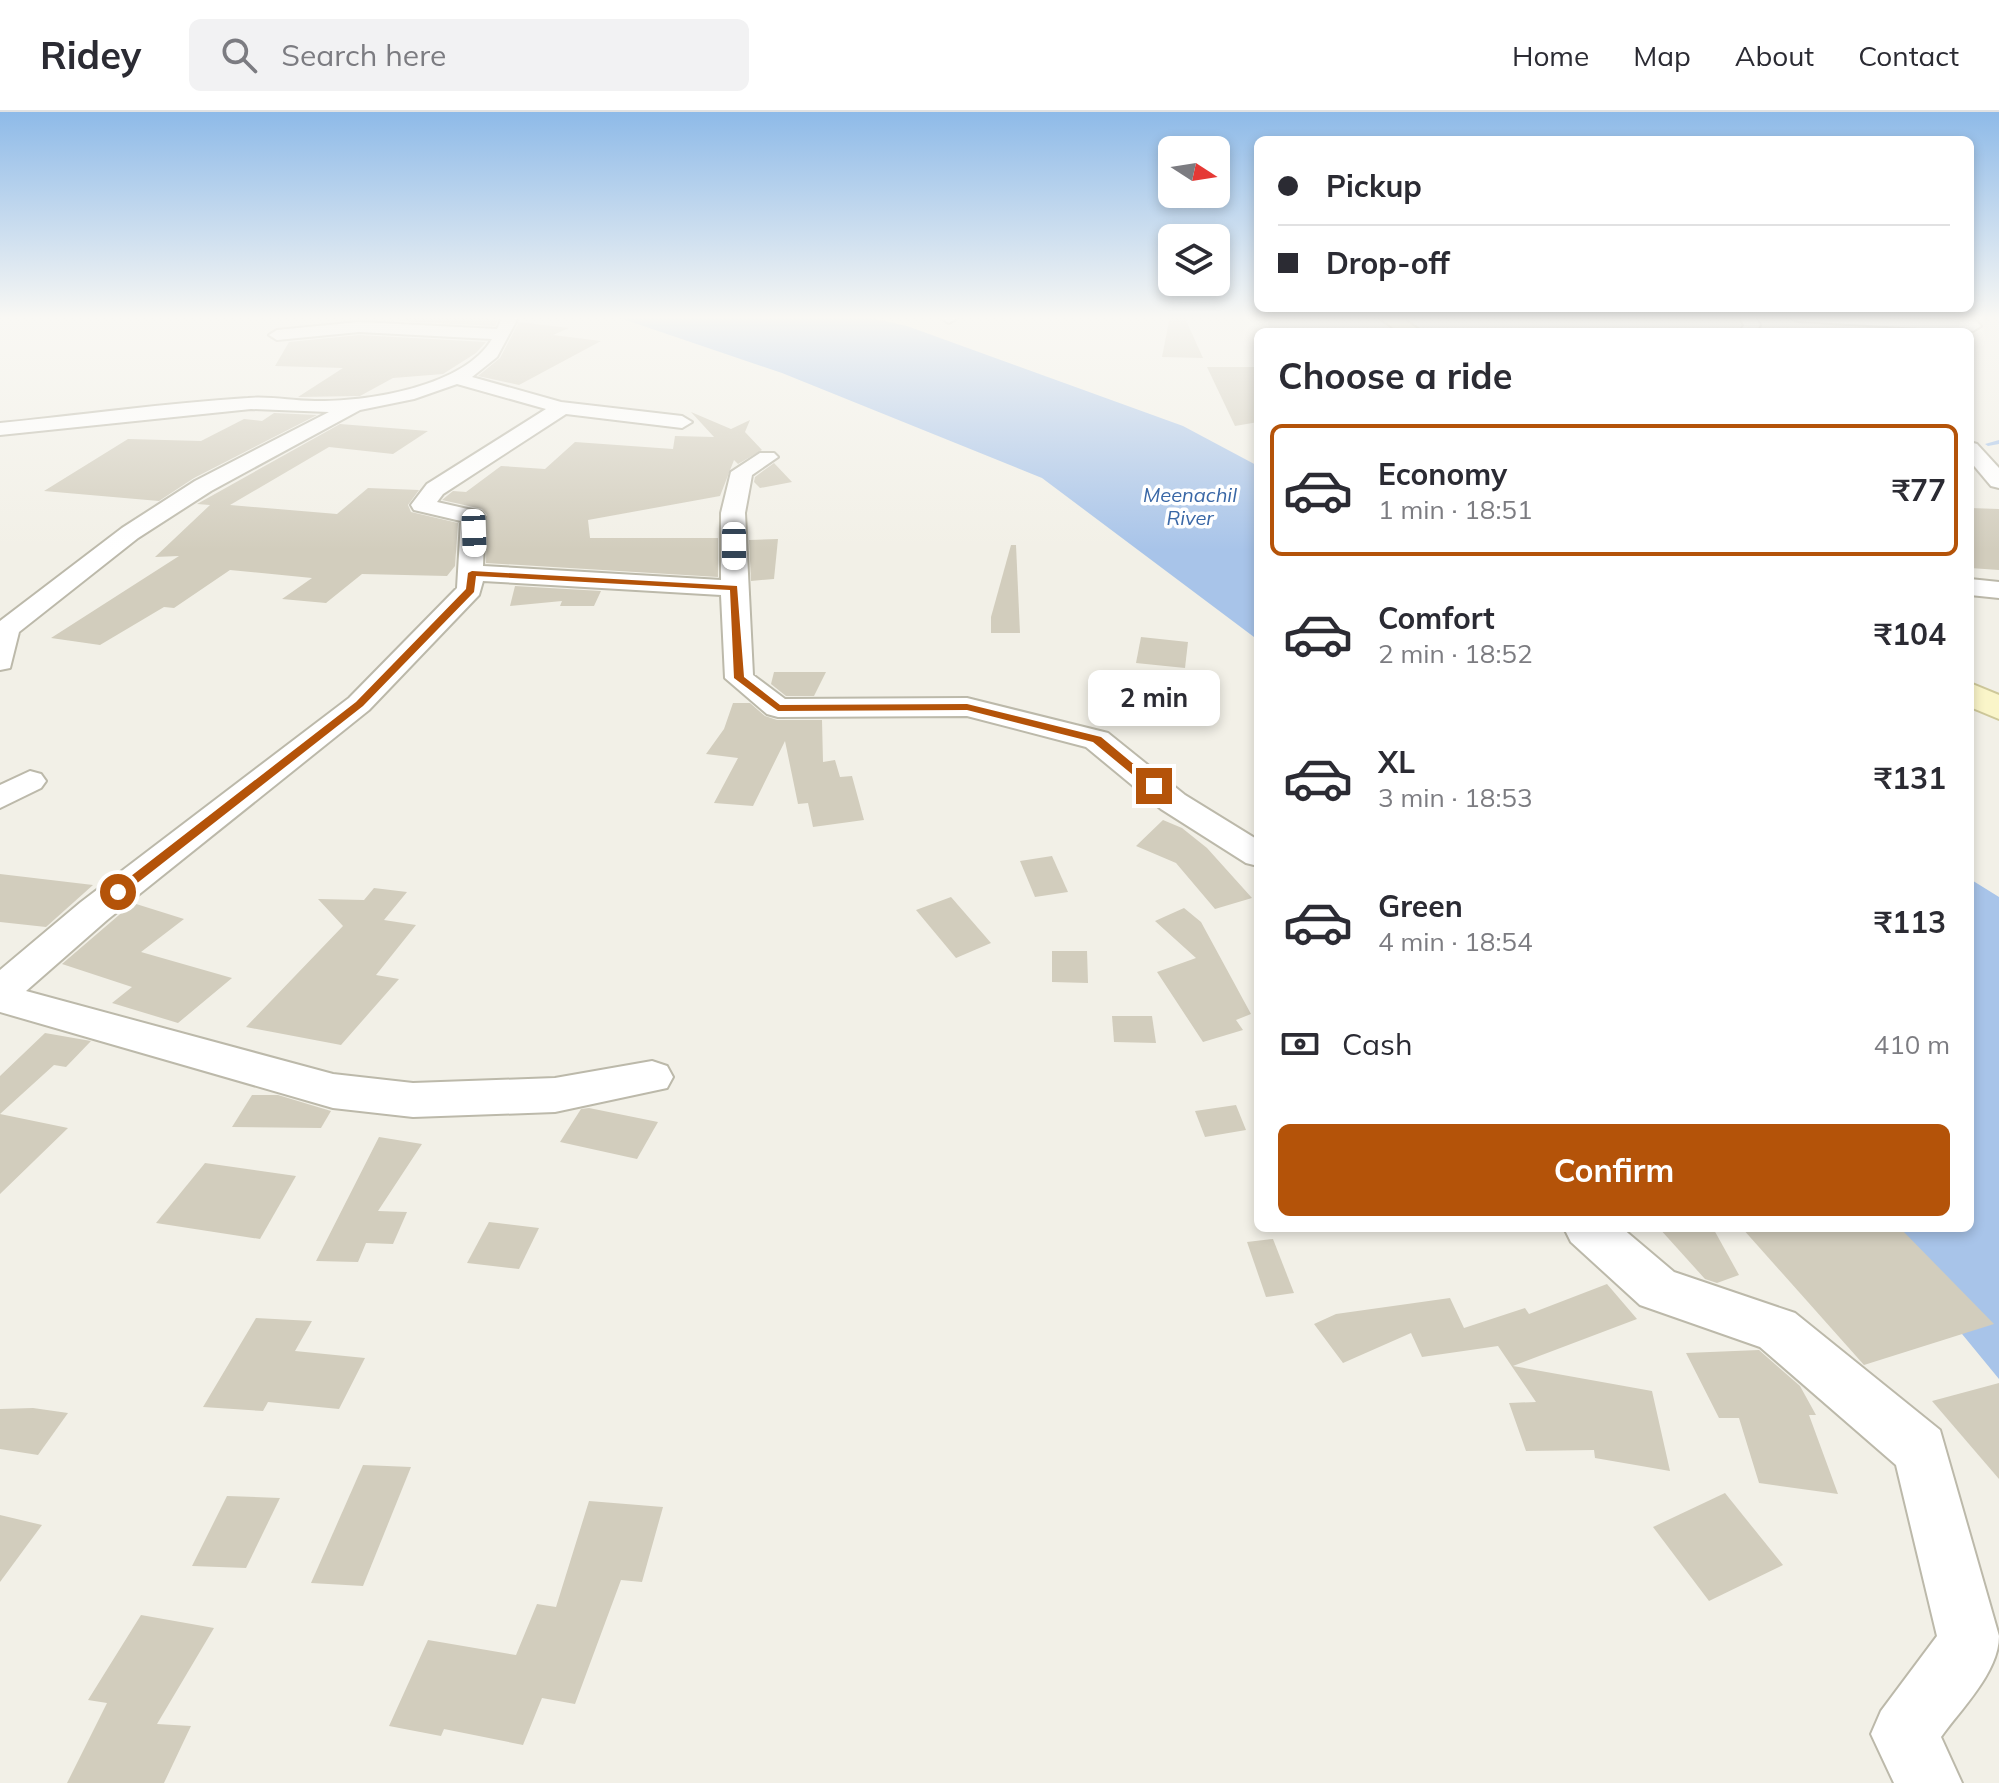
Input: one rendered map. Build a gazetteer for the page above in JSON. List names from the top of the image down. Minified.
{"water":["Meenachil River"],"north":"right","page":{"header":"Ridey","search":"Search here","nav":["Home","Map","About","Contact"],"banner":["Pickup","Drop-off"],"heading":"Choose a ride","list":[{"name":"Economy","note":"1 min · 18:51","value":"₹77"},{"name":"Comfort","note":"2 min · 18:52","value":"₹104"},{"name":"XL","note":"3 min · 18:53","value":"₹131"},{"name":"Green","note":"4 min · 18:54","value":"₹113"}],"bubble":"2 min","pay":["Cash","410 m"],"buttons":"Confirm"}}
